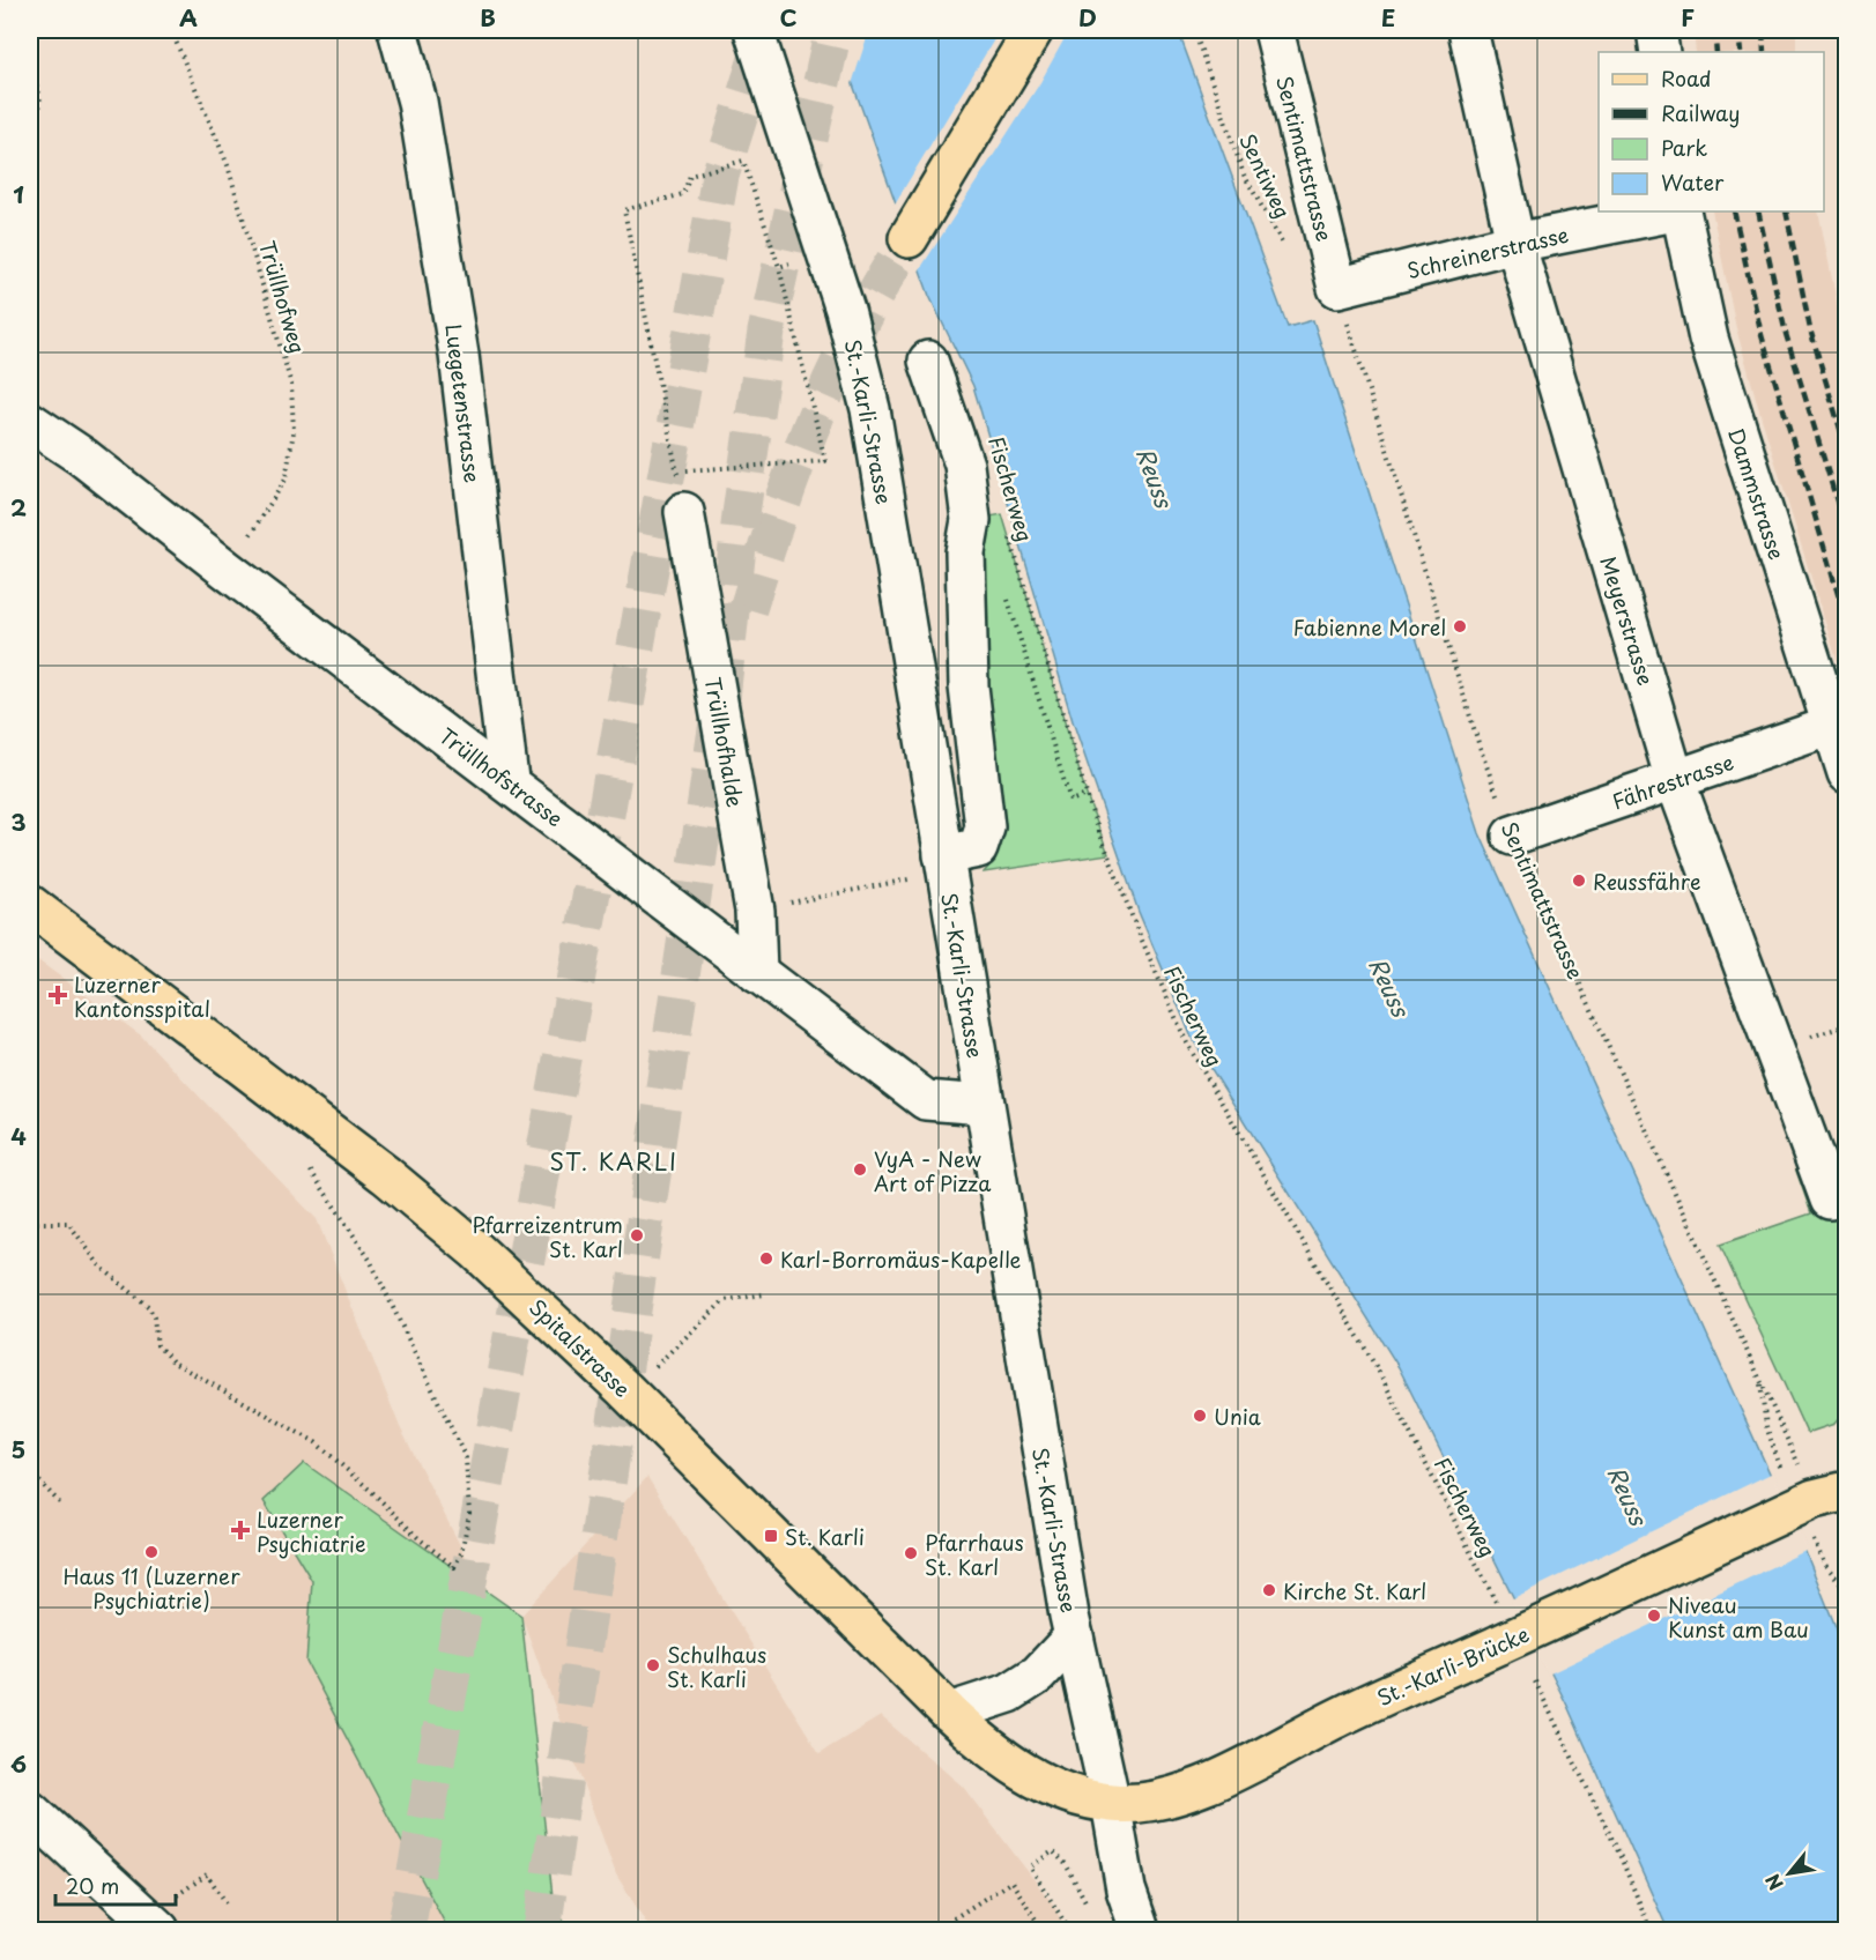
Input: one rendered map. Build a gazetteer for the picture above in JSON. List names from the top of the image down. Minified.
{"streets":{"main road":["Spitalstrasse","St.-Karli-Brücke"],"street":["Sentimattstrasse","Schreinerstrasse","Luegetenstrasse","St.-Karli-Strasse","Dammstrasse","Meyerstrasse","Trüllhofhalde","Trüllhofstrasse","Fährestrasse"],"path":["Sentiweg","Trüllhofweg","Fischerweg"]},"crossings":[["Sentimattstrasse","Schreinerstrasse"],["Sentimattstrasse","Fährestrasse"],["Schreinerstrasse","Meyerstrasse"],["Trüllhofweg","Trüllhofstrasse"],["Luegetenstrasse","Trüllhofstrasse"],["St.-Karli-Strasse","Trüllhofstrasse"],["St.-Karli-Strasse","Spitalstrasse"],["St.-Karli-Strasse","St.-Karli-Brücke"],["Dammstrasse","Fährestrasse"],["Meyerstrasse","Fährestrasse"],["Trüllhofhalde","Trüllhofstrasse"],["Spitalstrasse","St.-Karli-Brücke"]],"districts":["ST. KARLI"],"water":["Reuss"],"places":{"other":["Fabienne Morel","Reussfähre","VyA - New Art of Pizza","Pfarreizentrum St. Karl","Karl-Borromäus-Kapelle","Unia","Haus 11 (Luzerner Psychiatrie)","Pfarrhaus St. Karl","Kirche St. Karl","Niveau Kunst am Bau","Schulhaus St. Karli"],"health":["Luzerner Kantonsspital","Luzerner Psychiatrie"],"transit":["St. Karli"]},"legend":["Road","Railway","Park","Water"],"scale_bar":"20 m","north":"bottom left","grid":{"columns":["A","B","C","D","E","F"],"rows":["1","2","3","4","5","6"]}}
